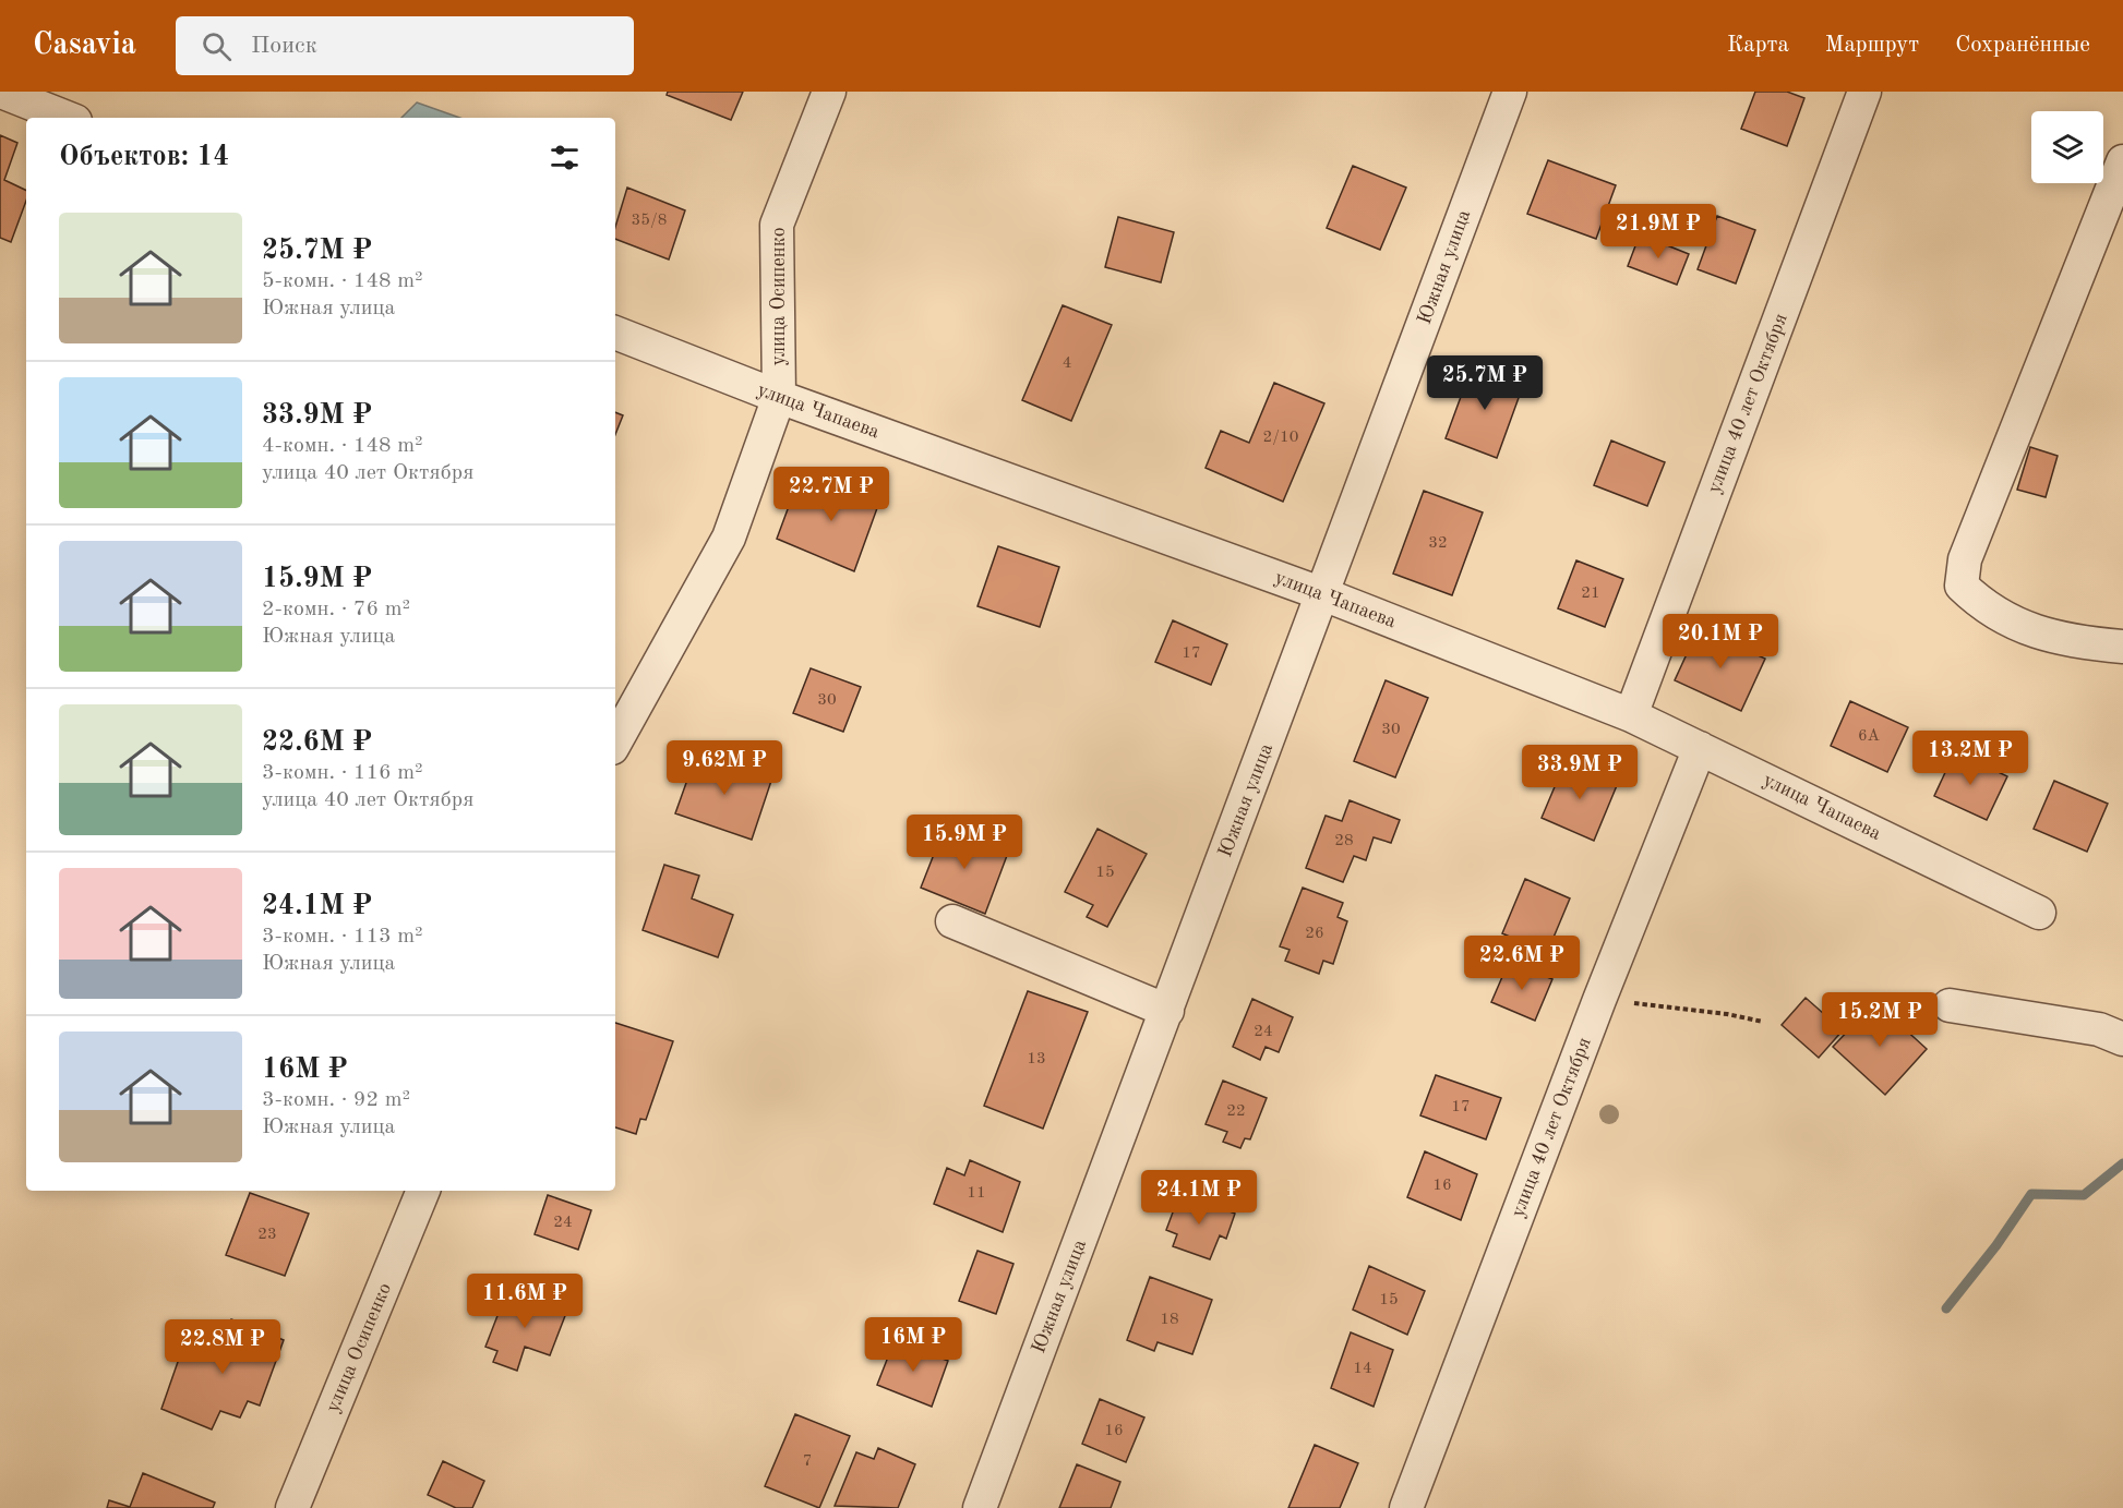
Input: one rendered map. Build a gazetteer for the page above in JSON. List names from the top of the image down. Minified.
{"streets":{"street":["Южная улица","улица Осипенко","улица 40 лет Октября","улица Чапаева"]},"crossings":[["Южная улица","улица Чапаева"],["улица Осипенко","улица Чапаева"],["улица 40 лет Октября","улица Чапаева"]],"house_numbers":["35/8","4","2/10","32","21","17","30","30","6А","28","15","26","24","13","17","22","16","11","24","23","15","18","14","16","7"],"page":{"header":"Casavia","search":"Поиск","nav":["Карта","Маршрут","Сохранённые"],"heading":"Объектов: 14","list":[{"name":"25.7M ₽","note":"5-комн. · 148 m² · Южная улица"},{"name":"33.9M ₽","note":"4-комн. · 148 m² · улица 40 лет Октября"},{"name":"15.9M ₽","note":"2-комн. · 76 m² · Южная улица"},{"name":"22.6M ₽","note":"3-комн. · 116 m² · улица 40 лет Октября"},{"name":"24.1M ₽","note":"3-комн. · 113 m² · Южная улица"},{"name":"16M ₽","note":"3-комн. · 92 m² · Южная улица"}],"price":["21.9M ₽","25.7M ₽","22.7M ₽","20.1M ₽","13.2M ₽","9.62M ₽","33.9M ₽","15.9M ₽","22.6M ₽","15.2M ₽","24.1M ₽","11.6M ₽","16M ₽","22.8M ₽"]}}
